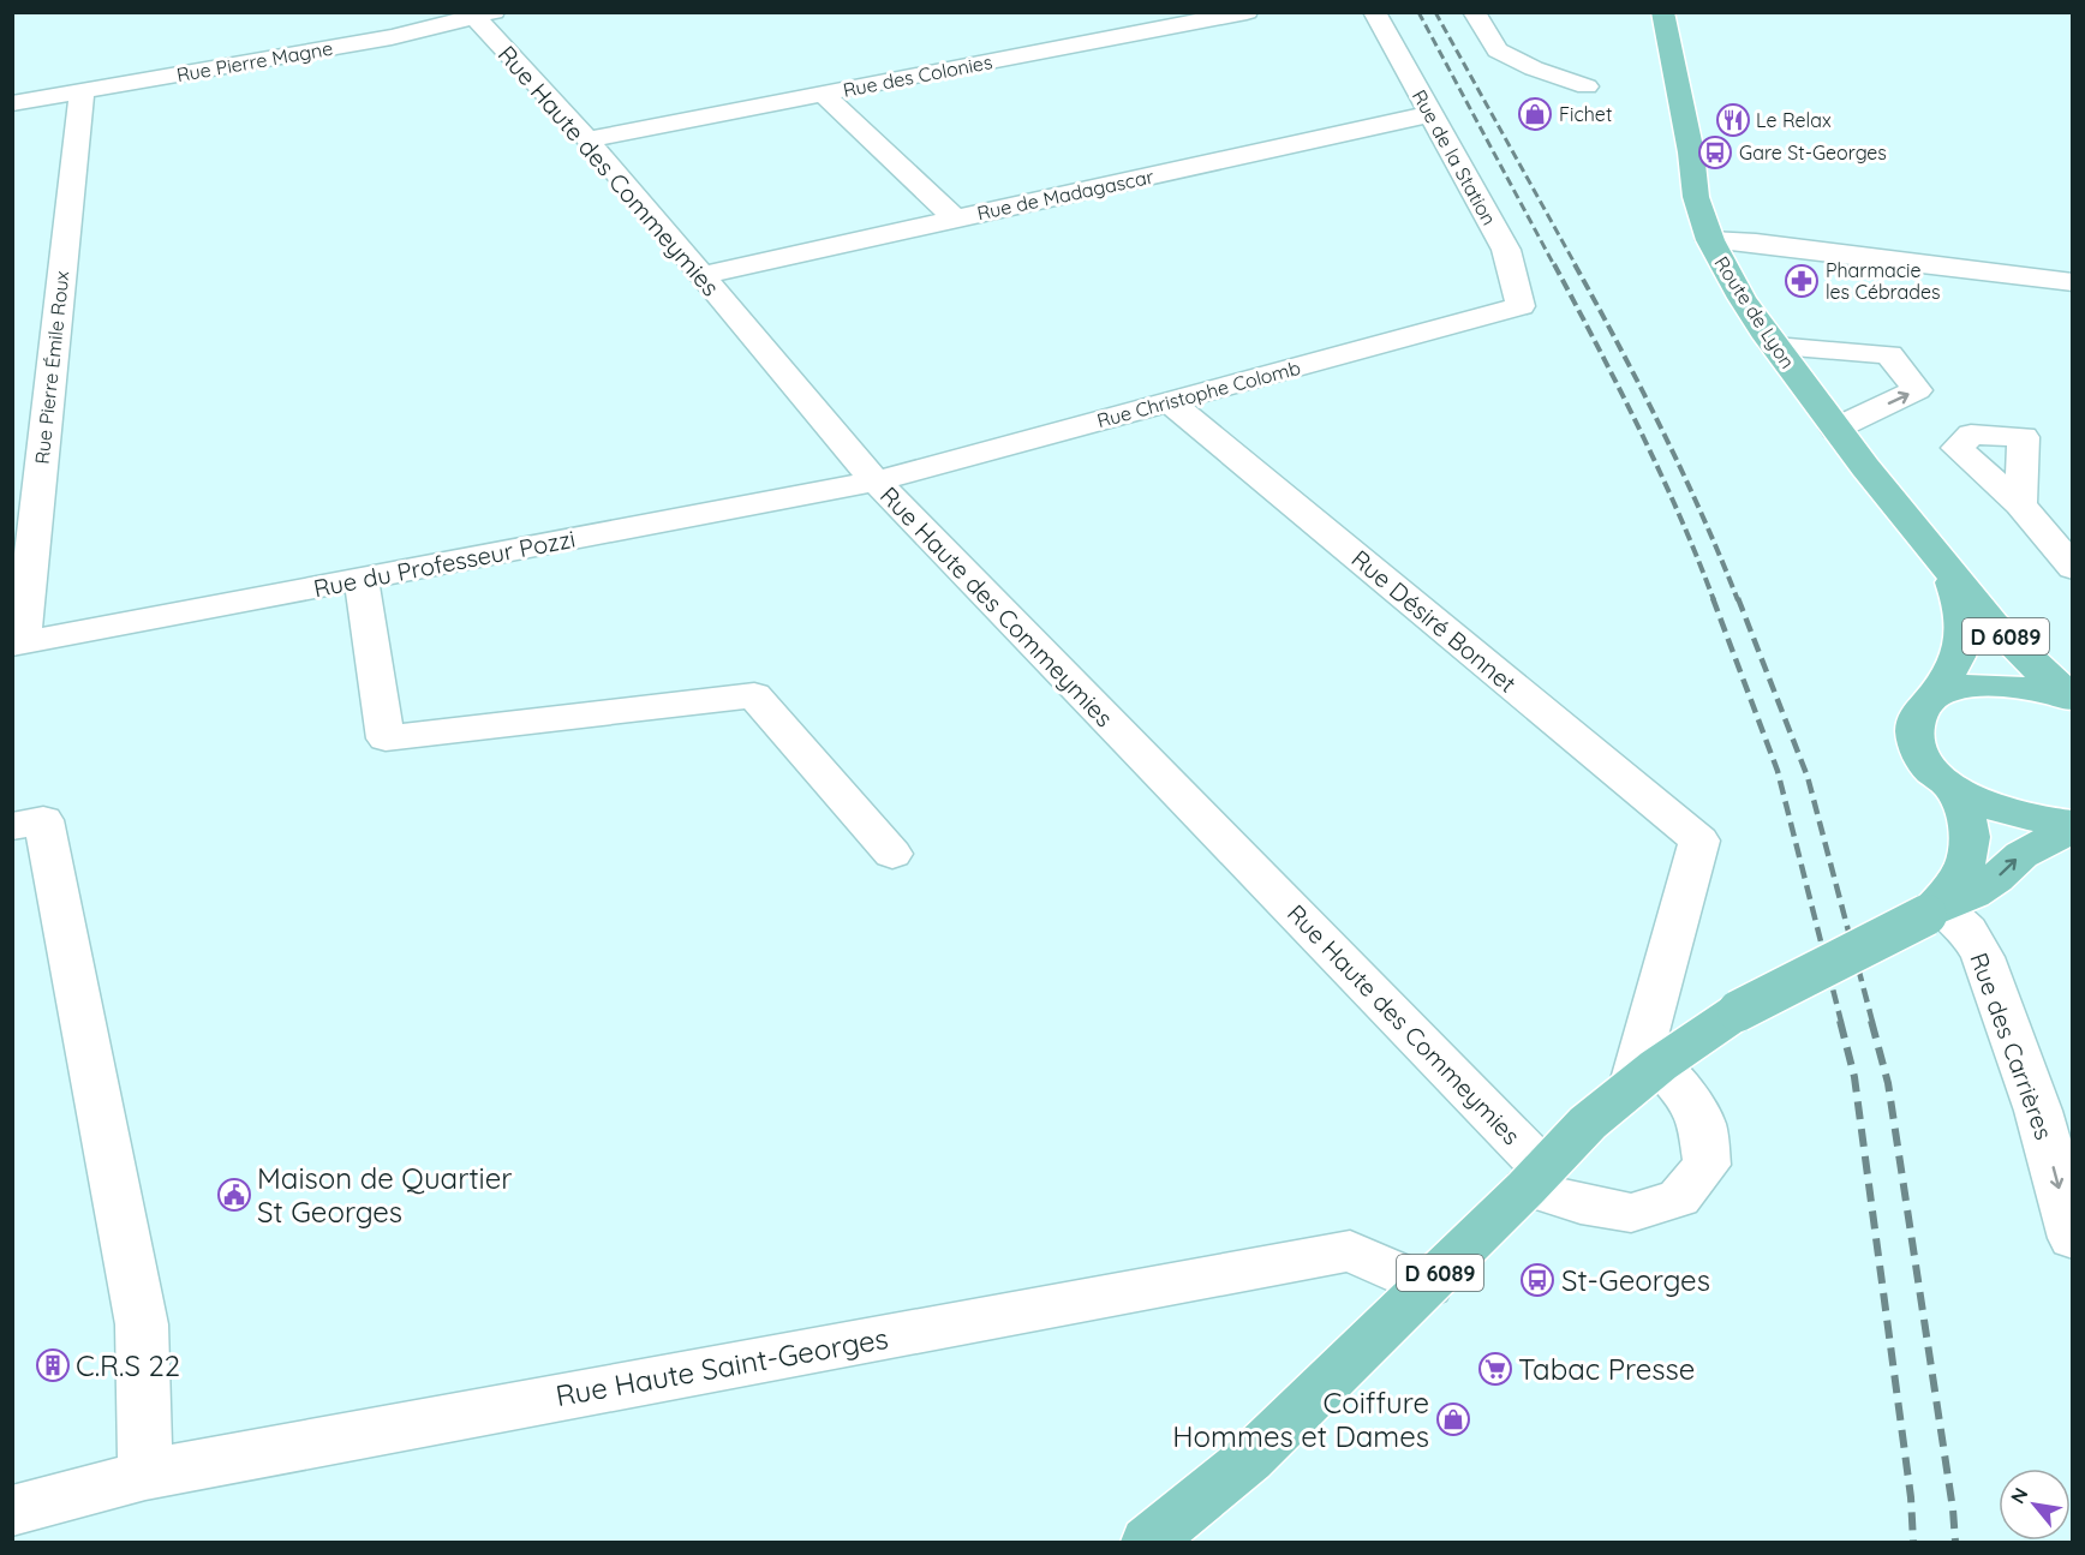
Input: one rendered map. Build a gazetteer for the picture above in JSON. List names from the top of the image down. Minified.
{"streets":{"main road":["Route de Lyon","D 6089"],"street":["Rue Pierre Magne","Rue des Colonies","Rue de la Station","Rue Haute des Commeymies","Rue de Madagascar","Rue Pierre Émile Roux","Rue Christophe Colomb","Rue du Professeur Pozzi","Rue Désiré Bonnet","Rue des Carrières","Rue Haute Saint-Georges"]},"crossings":[["Rue Pierre Magne","Rue Haute des Commeymies"],["Rue Pierre Magne","Rue Pierre Émile Roux"],["Rue des Colonies","Rue Haute des Commeymies"],["Rue de la Station","Rue de Madagascar"],["Rue de la Station","Rue Christophe Colomb"],["Rue Haute des Commeymies","Rue de Madagascar"],["Rue Haute des Commeymies","Rue Christophe Colomb"],["Rue Haute des Commeymies","Rue du Professeur Pozzi"],["Rue Haute des Commeymies","D 6089"],["Route de Lyon","D 6089"],["Rue Pierre Émile Roux","Rue du Professeur Pozzi"],["Rue Christophe Colomb","Rue du Professeur Pozzi"],["Rue Christophe Colomb","Rue Désiré Bonnet"],["Rue Désiré Bonnet","D 6089"],["D 6089","Rue des Carrières"],["D 6089","Rue Haute Saint-Georges"]],"places":{"shop":["Fichet","Coiffure Hommes et Dames"],"restaurant":["Le Relax"],"bus stop":["Gare St-Georges","St-Georges"],"pharmacy":["Pharmacie les Cébrades"],"public building":["Maison de Quartier St Georges"],"building":["C.R.S 22"],"supermarket":["Tabac Presse"]},"north":"top left"}
